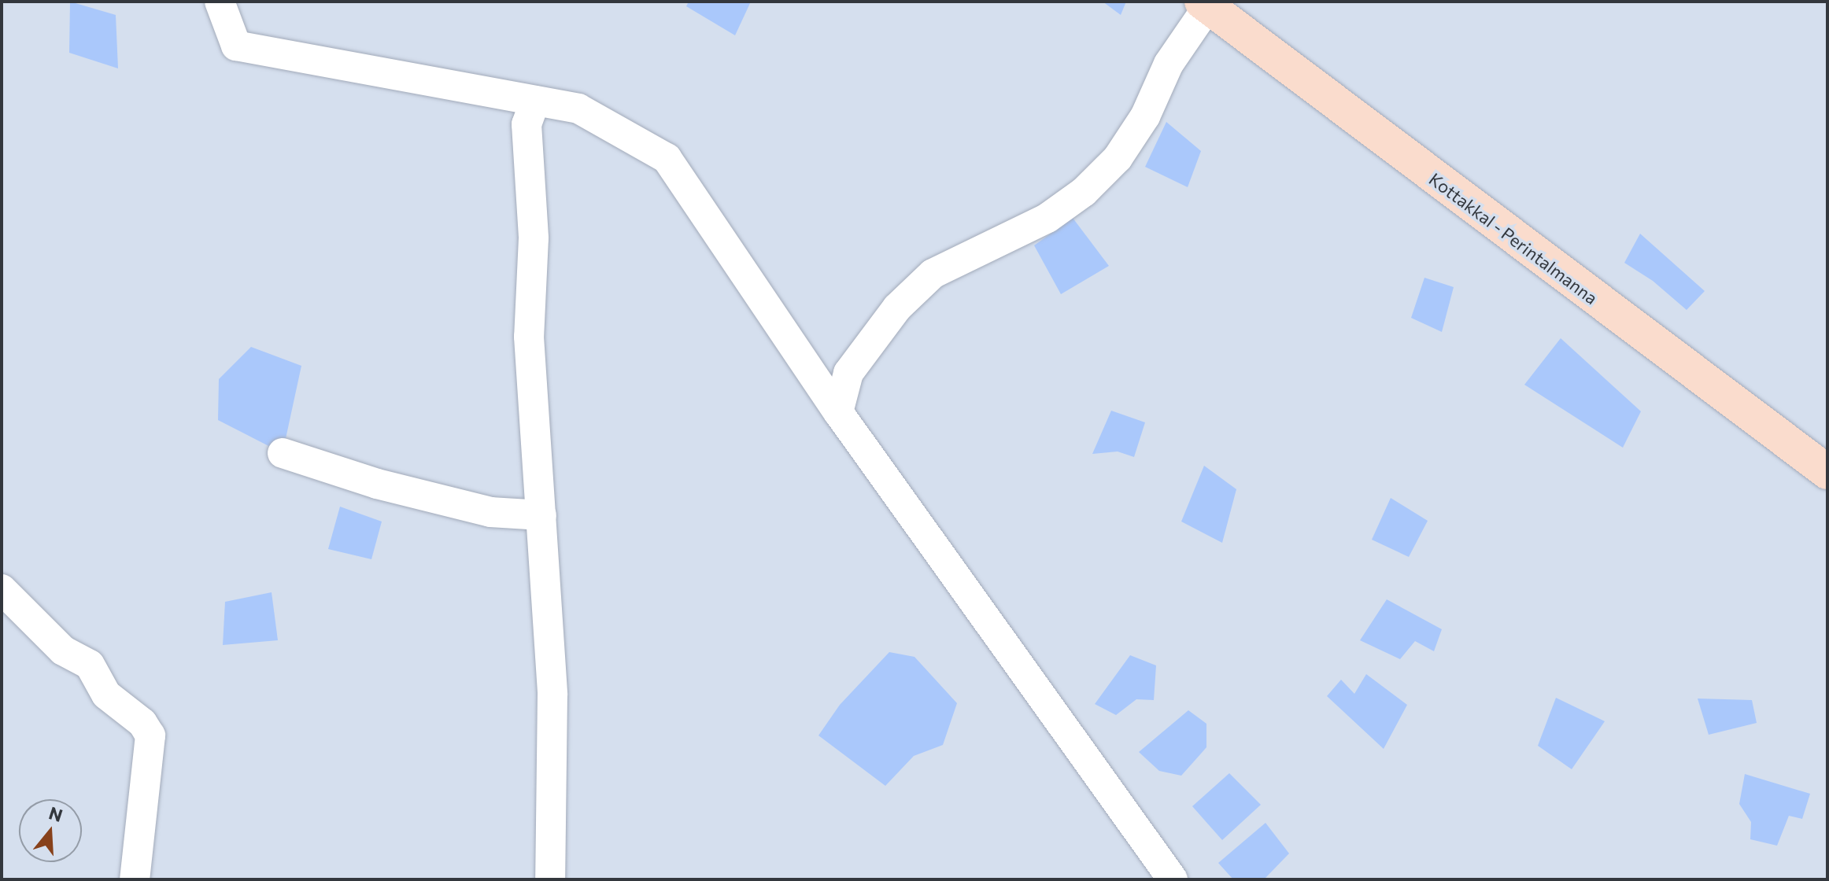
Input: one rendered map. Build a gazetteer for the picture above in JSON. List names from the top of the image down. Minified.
{"streets":{"main road":["Kottakkal - Perintalmanna"]},"north":"top"}
